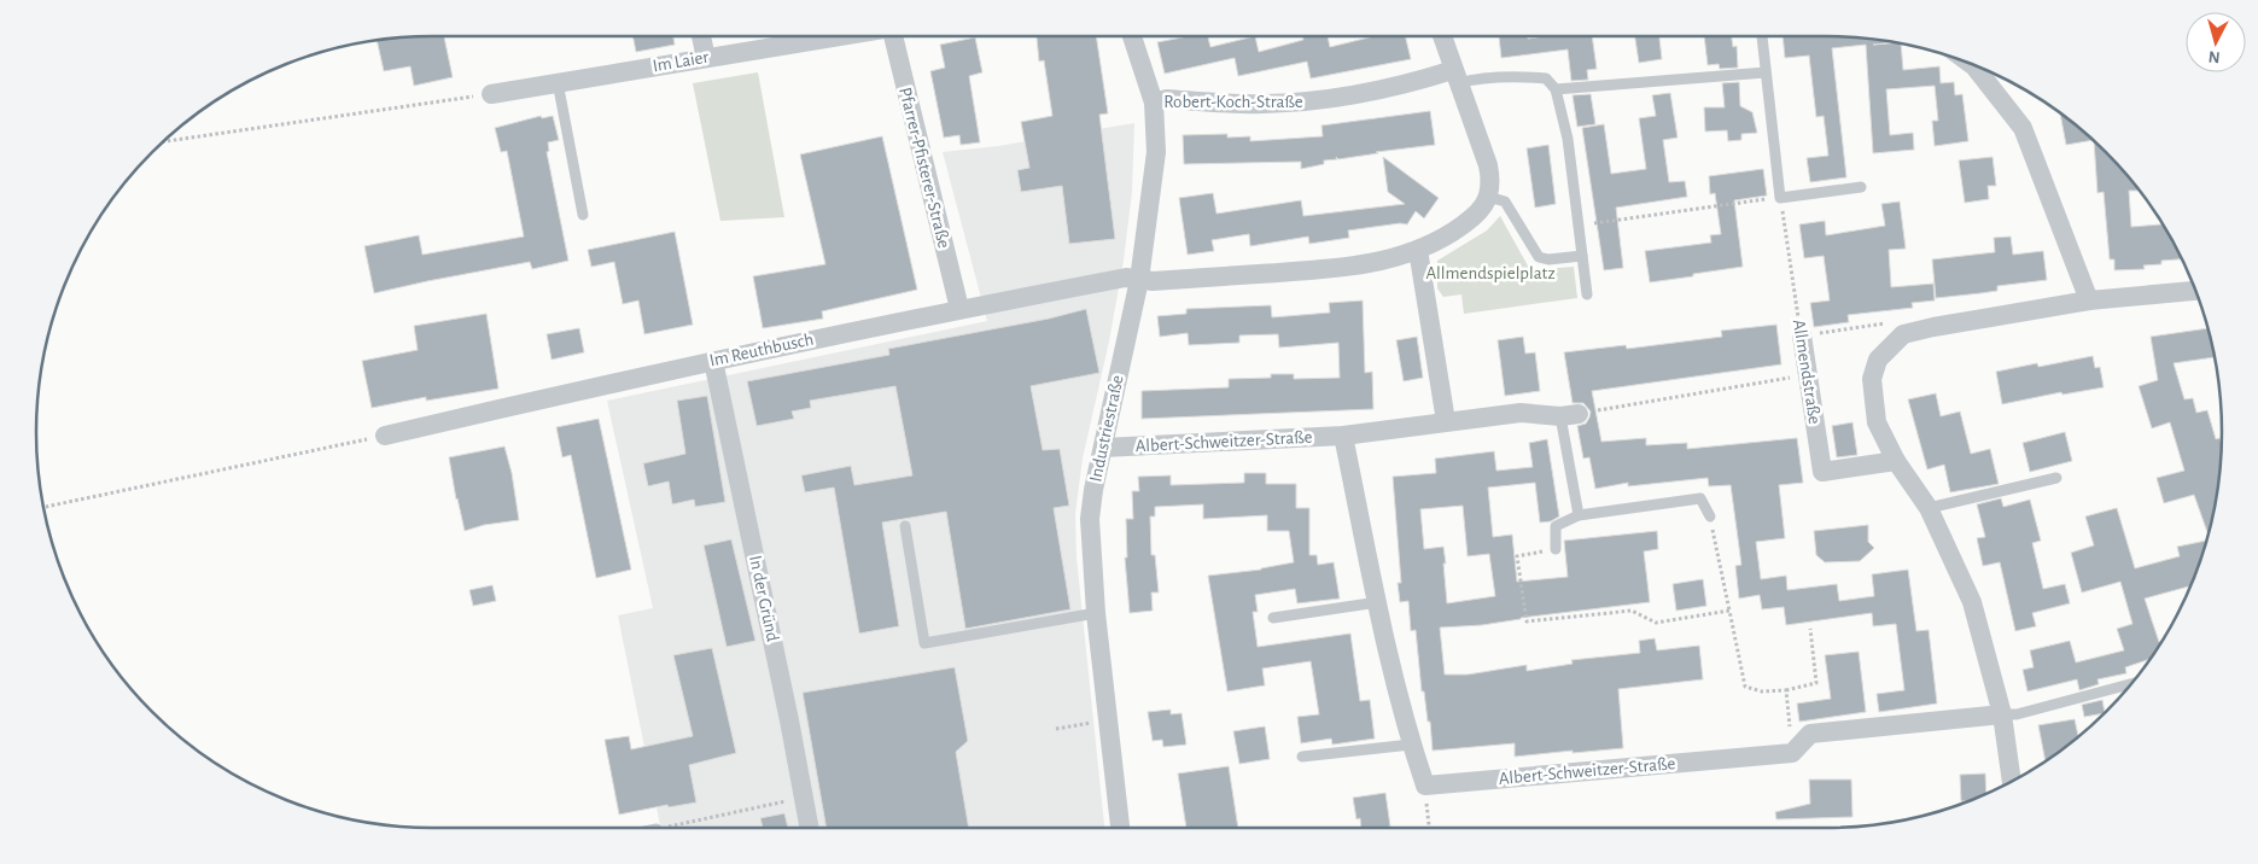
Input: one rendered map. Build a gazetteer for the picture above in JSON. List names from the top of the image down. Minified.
{"streets":{"street":["Im Laier","Robert-Koch-Straße","Pfarrer-Pfisterer-Straße","Im Reuthbusch","Allmendstraße","Industriestraße","Albert-Schweitzer-Straße","In der Gründ"]},"crossings":[["Robert-Koch-Straße","Industriestraße"],["Pfarrer-Pfisterer-Straße","Im Reuthbusch"],["Im Reuthbusch","Industriestraße"],["Im Reuthbusch","In der Gründ"],["Industriestraße","Albert-Schweitzer-Straße"]],"parks":["Allmendspielplatz"],"north":"bottom"}
